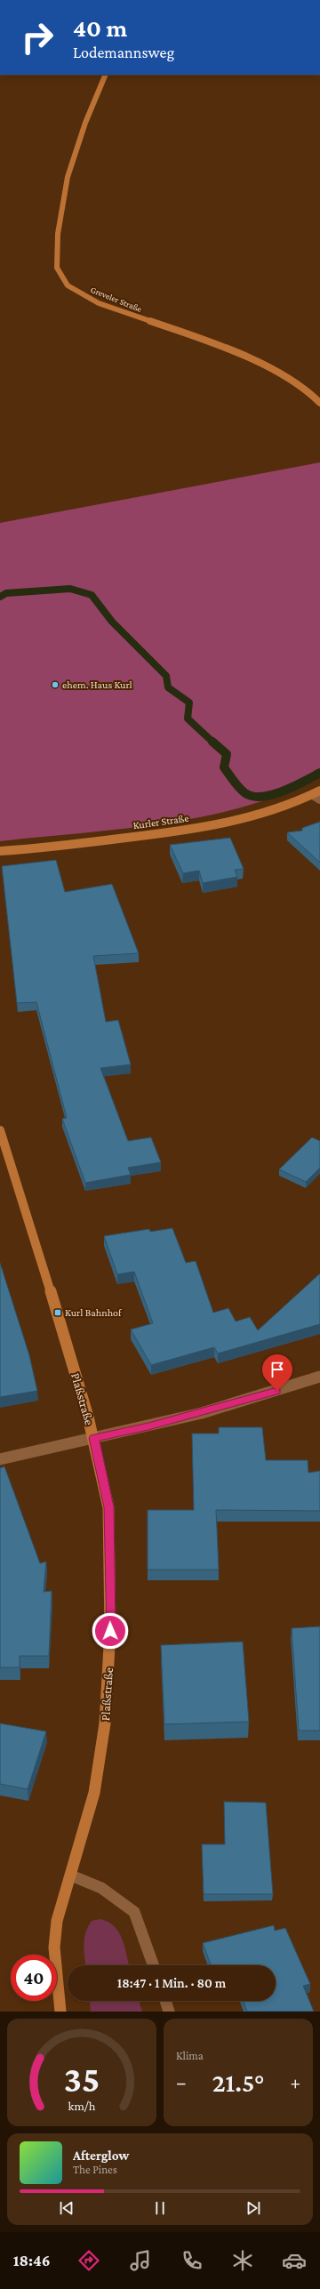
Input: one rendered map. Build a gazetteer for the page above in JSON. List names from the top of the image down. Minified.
{"streets":{"street":["Greveler Straße","Kurler Straße","Plaßstraße"]},"places":{"other":["ehem. Haus Kurl"],"transit":["Kurl Bahnhof"]},"page":{"turn":["40 m","Lodemannsweg"],"limit":"40","trip":"18:47 · 1 Min. · 80 m","tile":"Klima","heat":["−","21.5°","+"],"song":["Afterglow","The Pines"],"tabs":"18:46","gauge":["35","km/h"]}}
